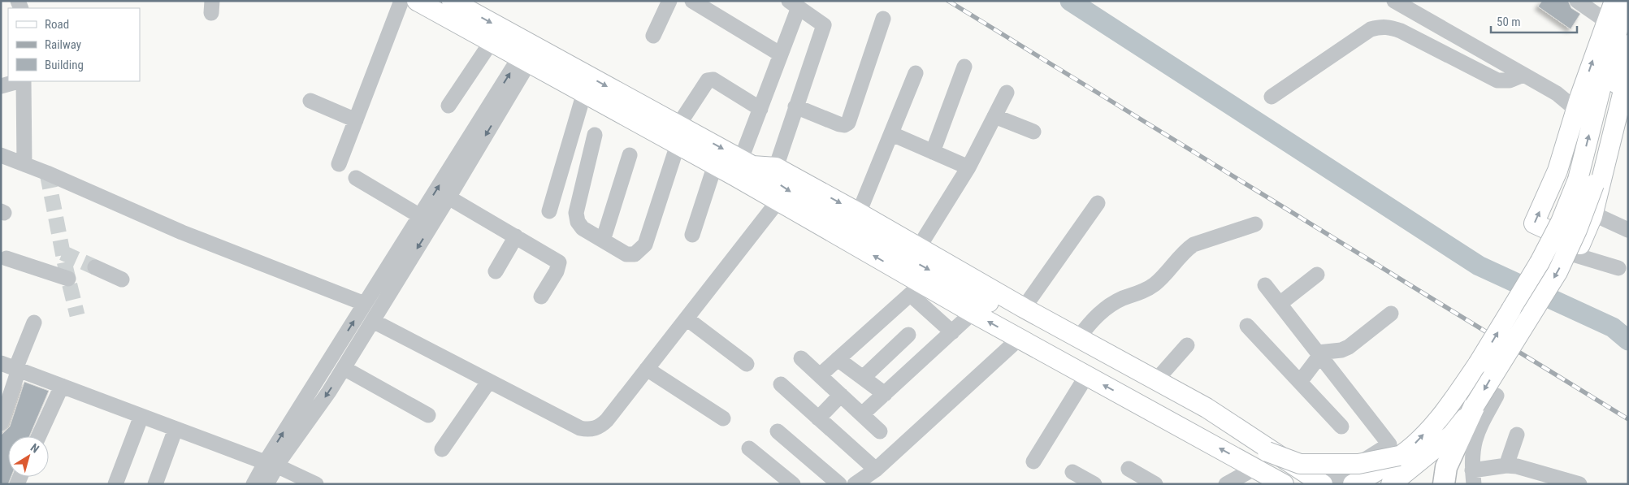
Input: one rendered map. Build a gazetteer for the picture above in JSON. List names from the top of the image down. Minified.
{"legend":["Road","Railway","Building"],"scale_bar":"50 m","north":"top right"}
